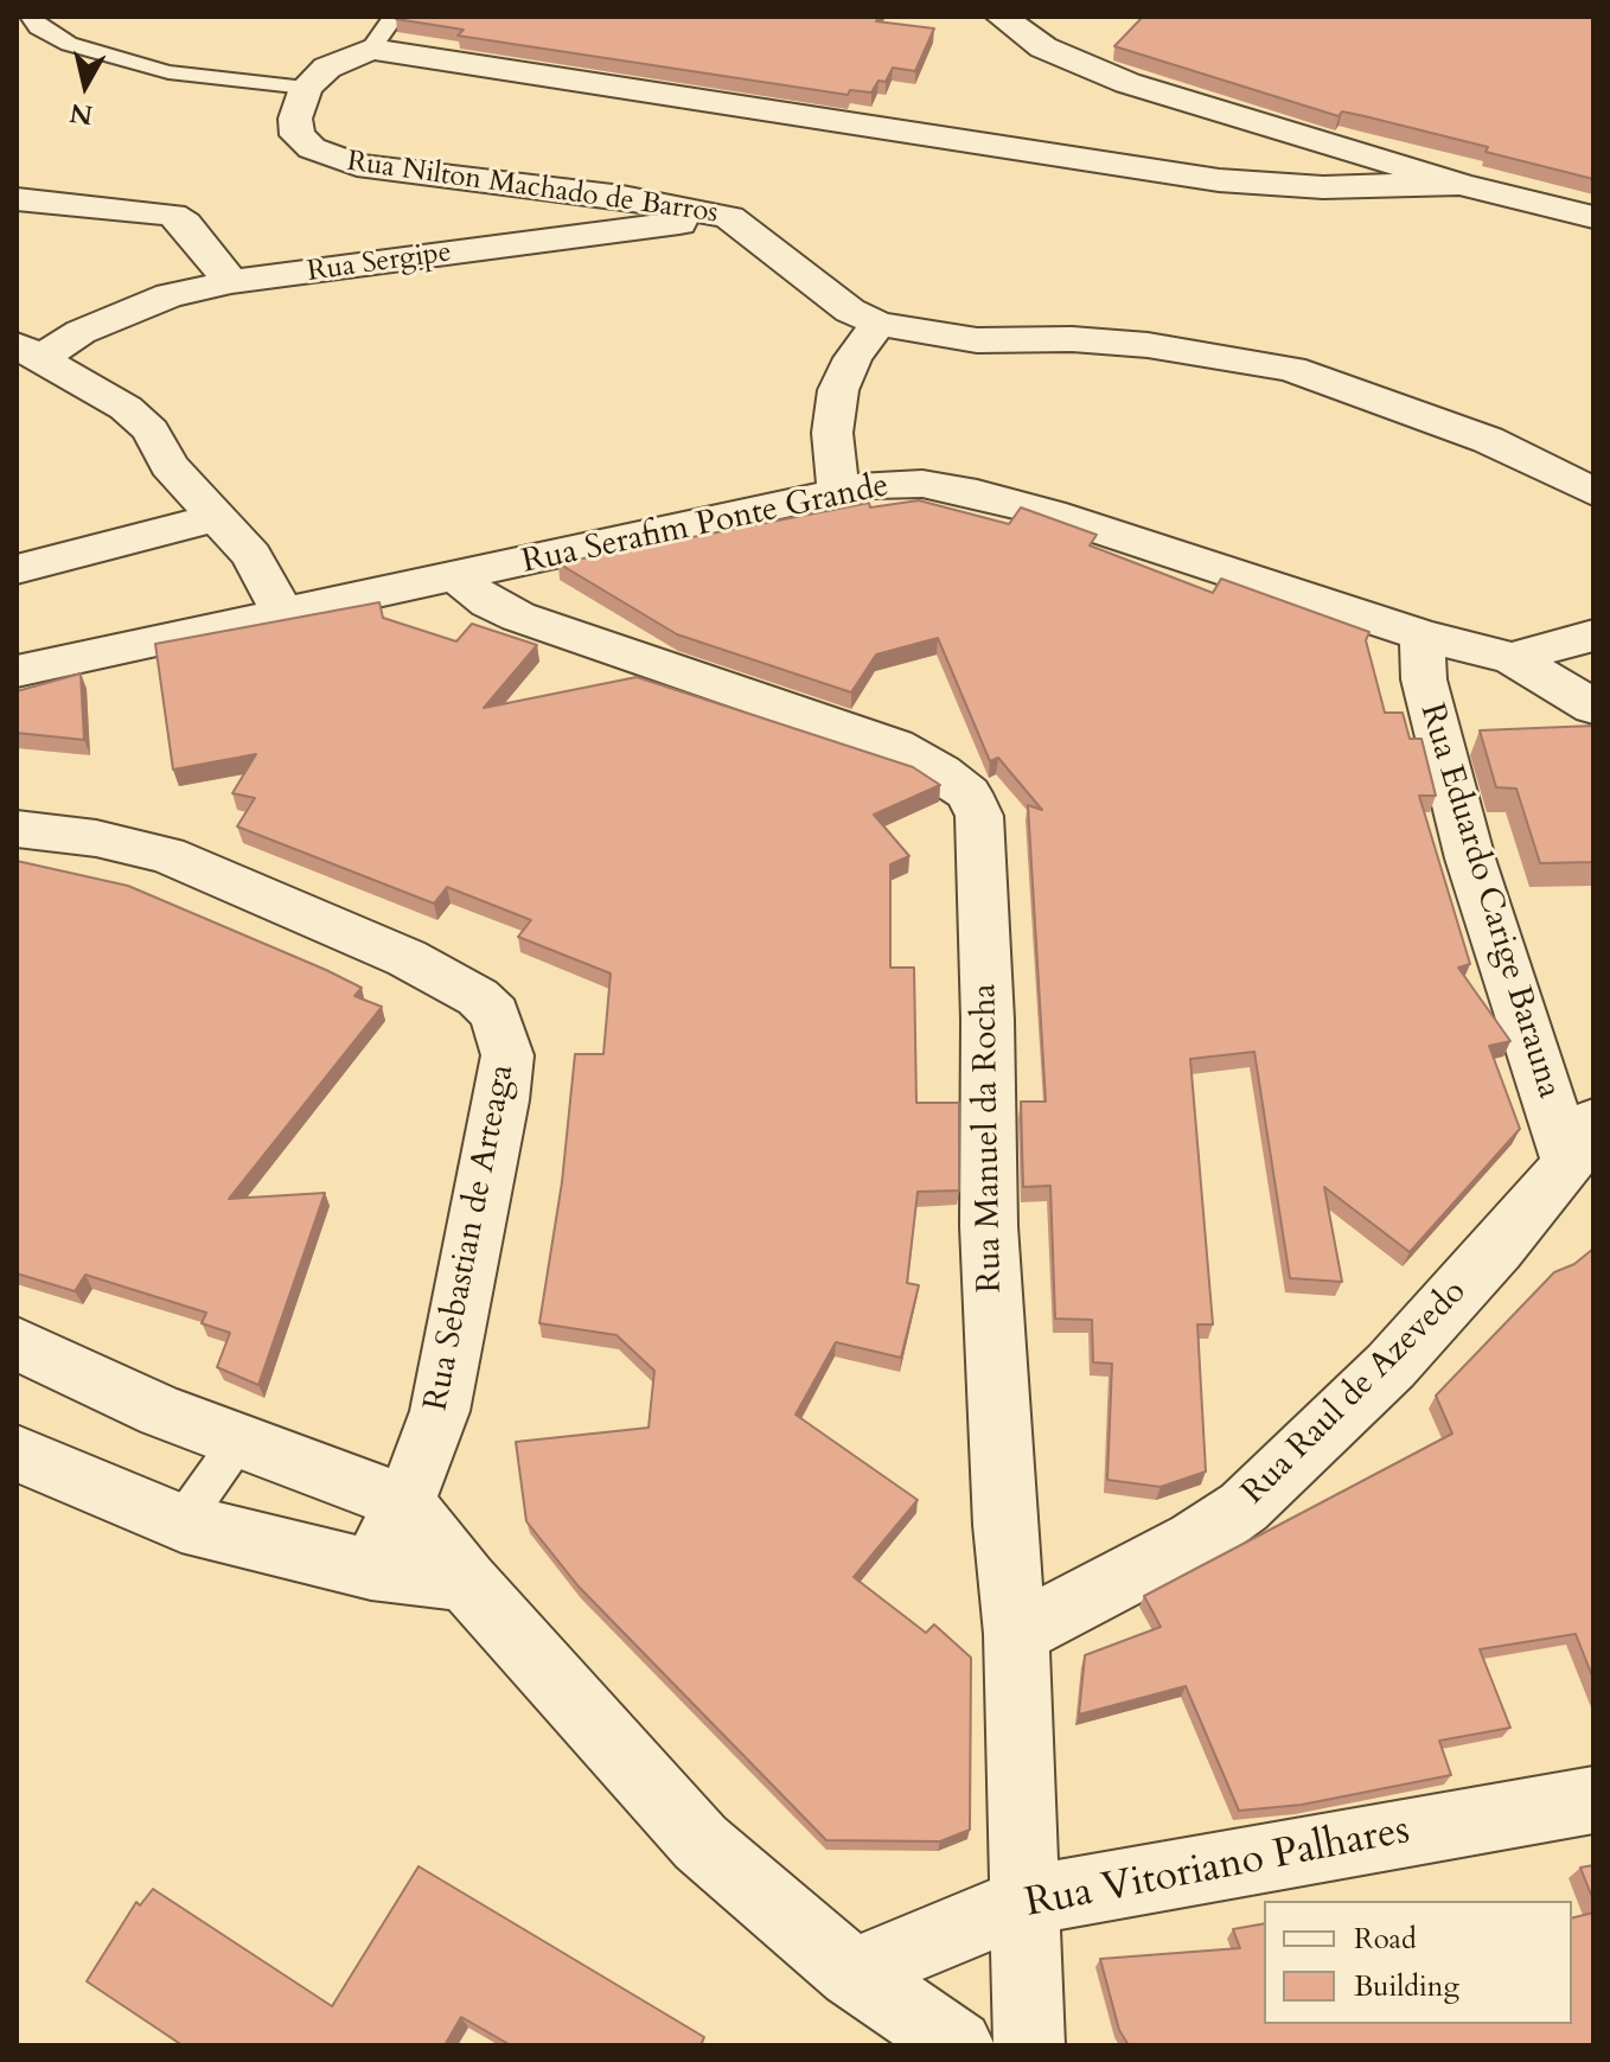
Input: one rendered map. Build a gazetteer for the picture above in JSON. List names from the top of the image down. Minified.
{"streets":{"street":["Rua Nilton Machado de Barros","Rua Sergipe","Rua Serafim Ponte Grande","Rua Eduardo Carige Barauna","Rua Manuel da Rocha","Rua Sebastian de Arteaga","Rua Raul de Azevedo","Rua Vitoriano Palhares"]},"crossings":[["Rua Nilton Machado de Barros","Rua Sergipe"],["Rua Sergipe","Rua Serafim Ponte Grande"],["Rua Serafim Ponte Grande","Rua Eduardo Carige Barauna"],["Rua Serafim Ponte Grande","Rua Manuel da Rocha"],["Rua Eduardo Carige Barauna","Rua Raul de Azevedo"],["Rua Manuel da Rocha","Rua Raul de Azevedo"],["Rua Manuel da Rocha","Rua Vitoriano Palhares"]],"legend":["Road","Building"],"north":"bottom"}
